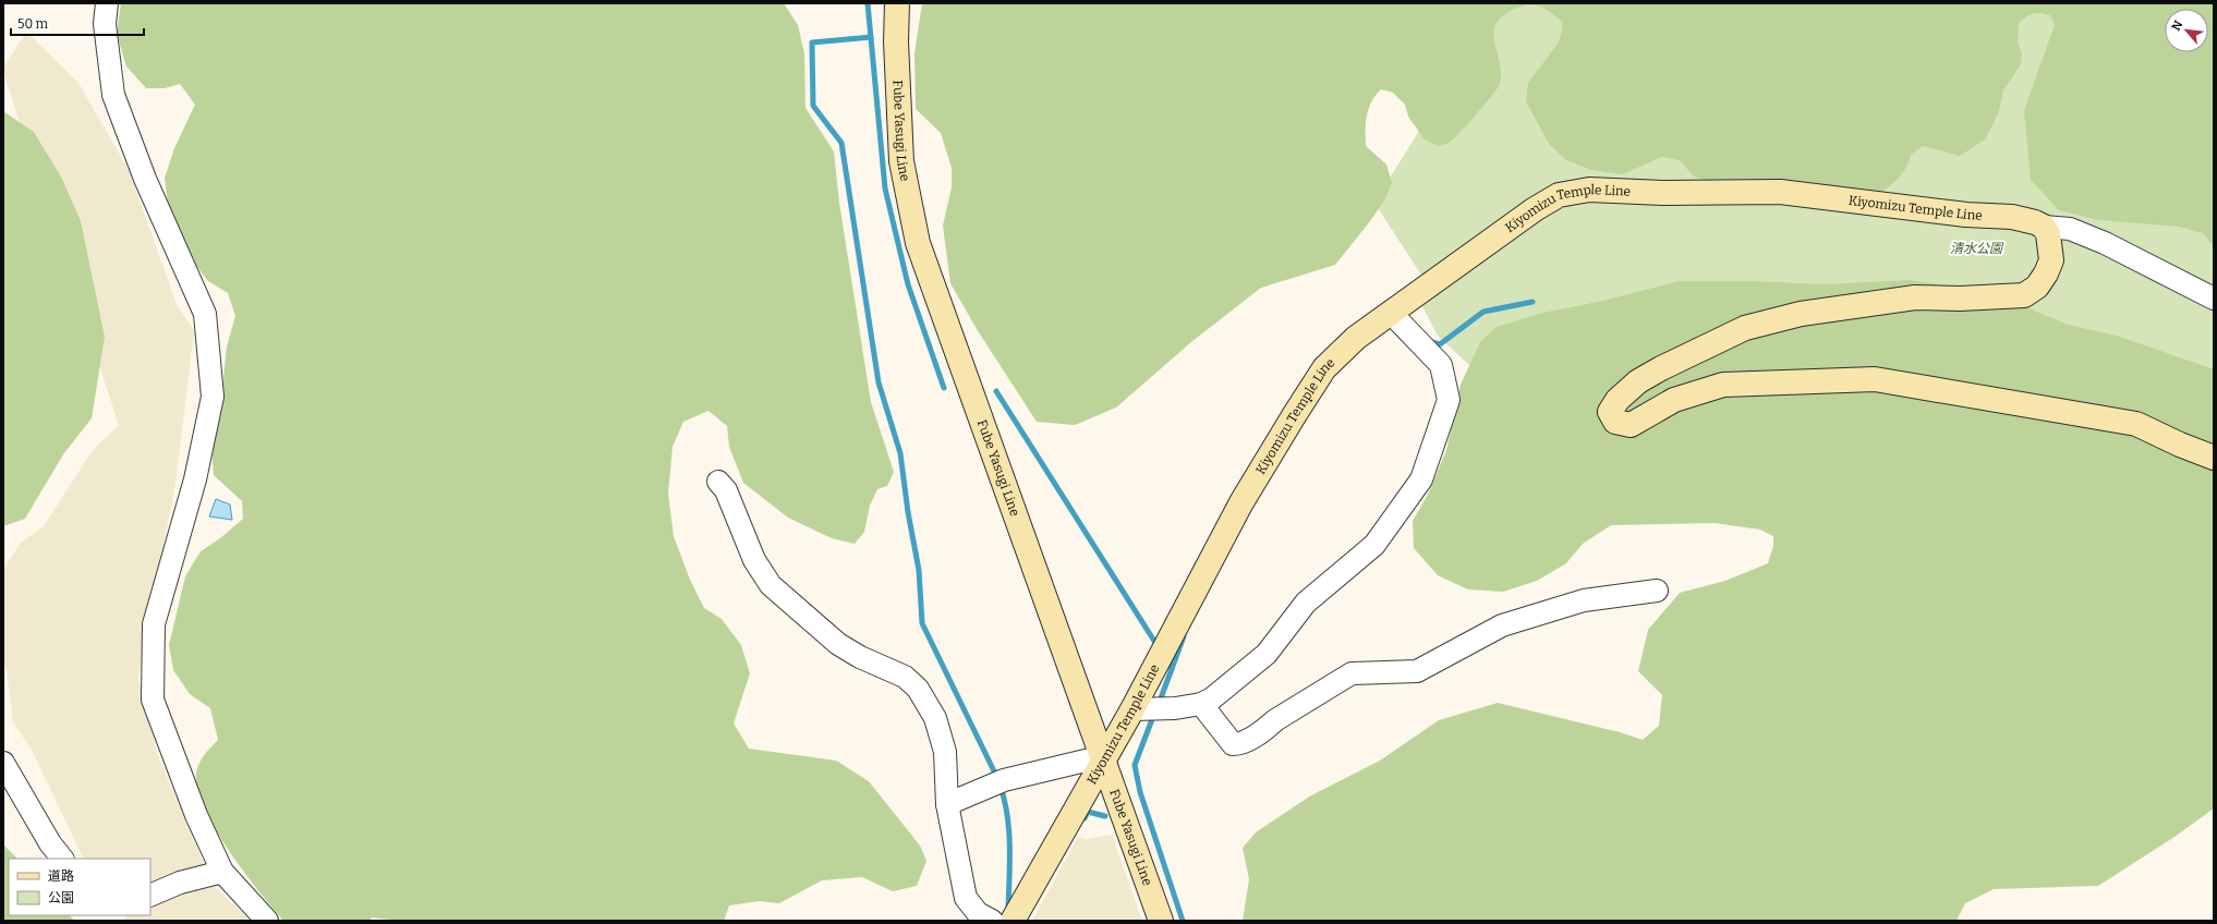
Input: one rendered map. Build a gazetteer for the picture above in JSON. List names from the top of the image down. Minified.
{"streets":{"main road":["Fube Yasugi Line","Kiyomizu Temple Line"]},"crossings":[["Fube Yasugi Line","Kiyomizu Temple Line"]],"parks":["清水公園"],"legend":["道路","公園"],"scale_bar":"50 m","north":"top left"}
